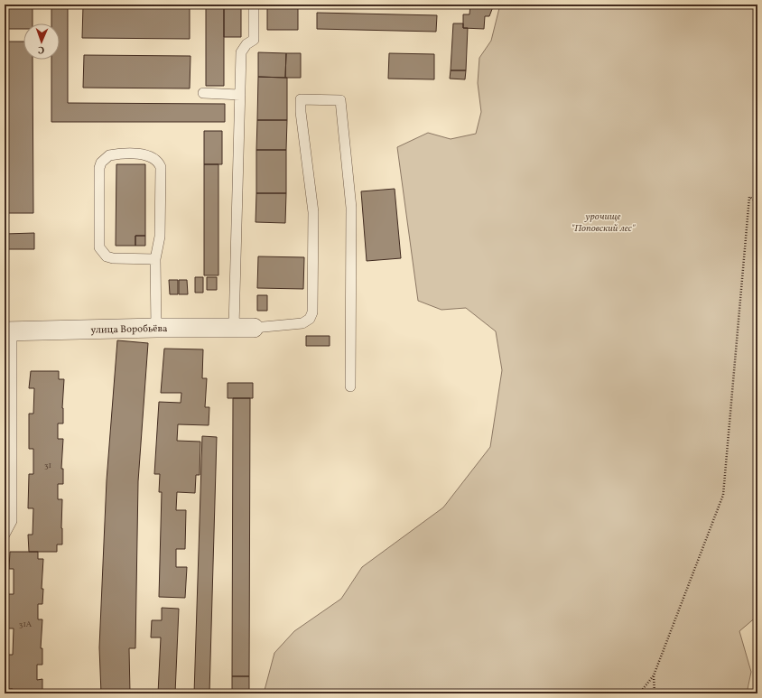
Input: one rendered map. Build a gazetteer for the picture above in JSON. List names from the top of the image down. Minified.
{"streets":{"street":["улица Воробьёва"]},"parks":["урочище \"Поповский лес\""],"house_numbers":["31","31А"],"north":"bottom"}
